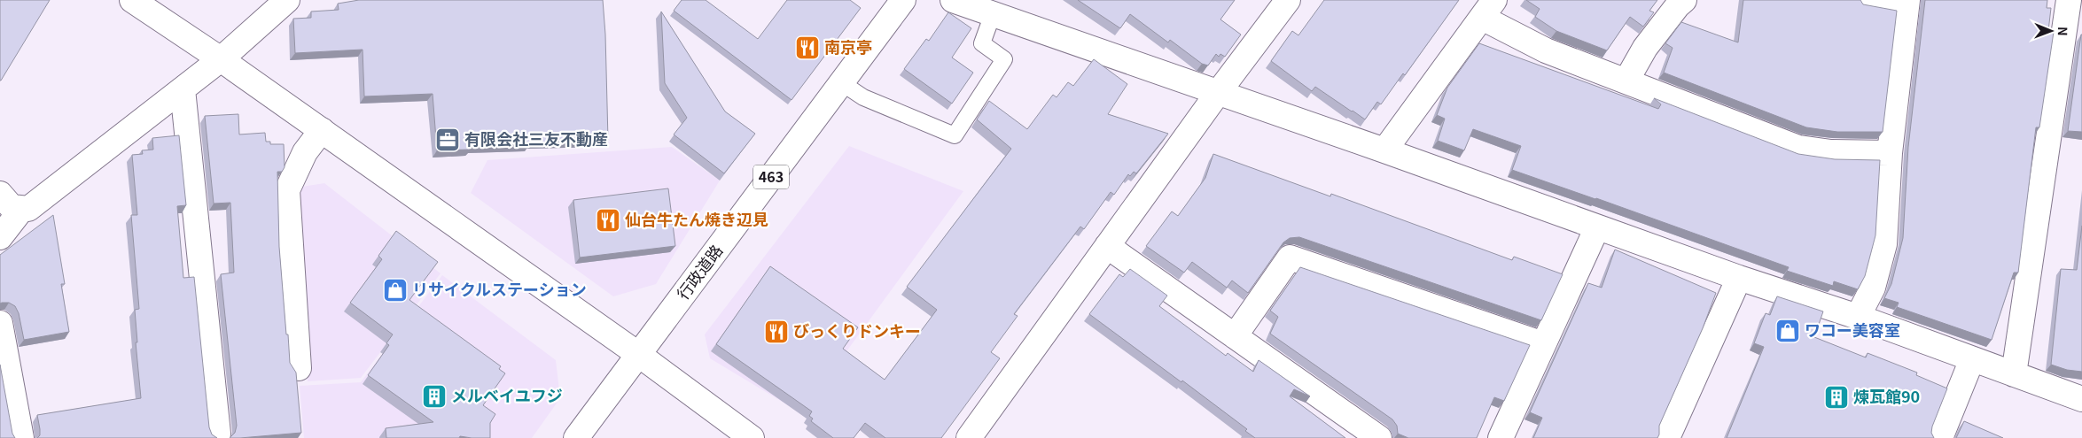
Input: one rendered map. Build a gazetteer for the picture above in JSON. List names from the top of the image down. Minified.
{"streets":{"main road":["463","行政道路"]},"places":{"restaurant":["南京亭","仙台牛たん焼き辺見","びっくりドンキー"],"office":["有限会社三友不動産"],"shop":["リサイクルステーション","ワコー美容室"],"building":["メルベイユフジ","煉瓦館90"]},"north":"right"}
